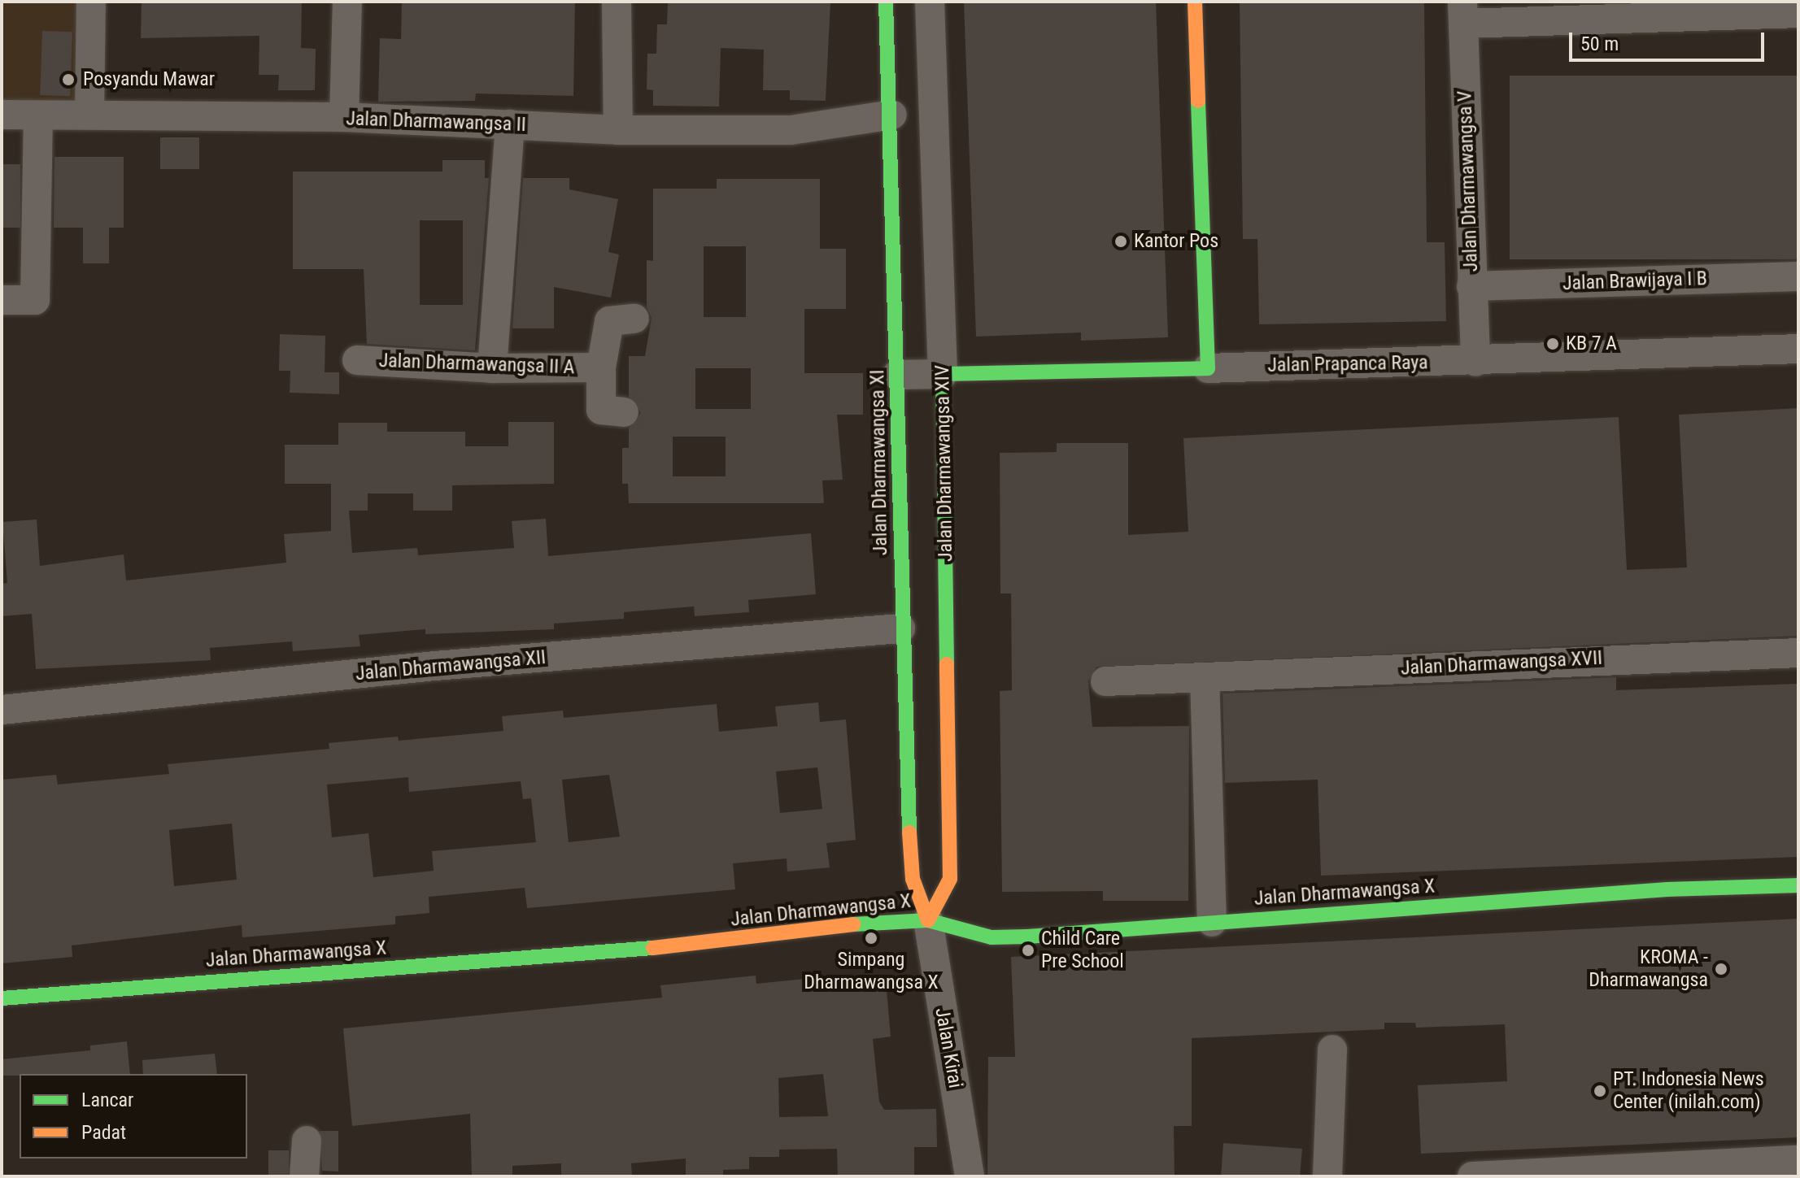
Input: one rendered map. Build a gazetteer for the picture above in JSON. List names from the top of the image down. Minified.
{"streets":{"street":["Jalan Dharmawangsa II","Jalan Dharmawangsa V","Jalan Brawijaya I B","Jalan Dharmawangsa II A","Jalan Prapanca Raya","Jalan Dharmawangsa XI","Jalan Dharmawangsa XIV","Jalan Dharmawangsa XVII","Jalan Dharmawangsa XII","Jalan Dharmawangsa X","Jalan Kirai"]},"crossings":[["Jalan Dharmawangsa II","Jalan Dharmawangsa XI"],["Jalan Dharmawangsa V","Jalan Brawijaya I B"],["Jalan Dharmawangsa V","Jalan Prapanca Raya"],["Jalan Prapanca Raya","Jalan Dharmawangsa XI"],["Jalan Prapanca Raya","Jalan Dharmawangsa XIV"],["Jalan Dharmawangsa XI","Jalan Dharmawangsa XIV"],["Jalan Dharmawangsa XI","Jalan Dharmawangsa XII"],["Jalan Dharmawangsa XI","Jalan Dharmawangsa X"],["Jalan Dharmawangsa XI","Jalan Kirai"],["Jalan Dharmawangsa XIV","Jalan Dharmawangsa X"],["Jalan Dharmawangsa XIV","Jalan Kirai"],["Jalan Dharmawangsa X","Jalan Kirai"]],"places":["Posyandu Mawar","Kantor Pos","KB 7 A","Simpang Dharmawangsa X","Child Care Pre School","KROMA - Dharmawangsa","PT. Indonesia News Center (inilah.com)"],"legend":["Lancar","Padat"],"scale_bar":"50 m"}
